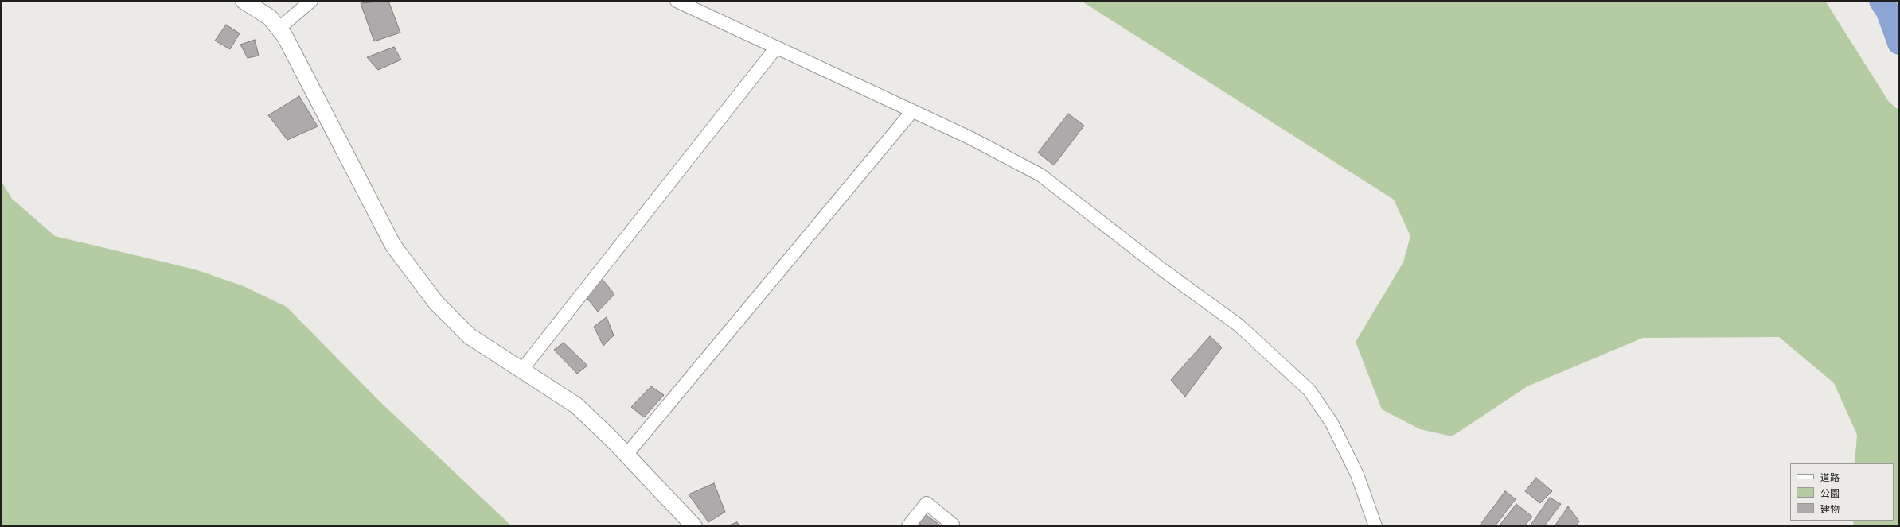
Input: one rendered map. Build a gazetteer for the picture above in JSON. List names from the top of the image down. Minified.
{"legend":["道路","公園","建物"]}
